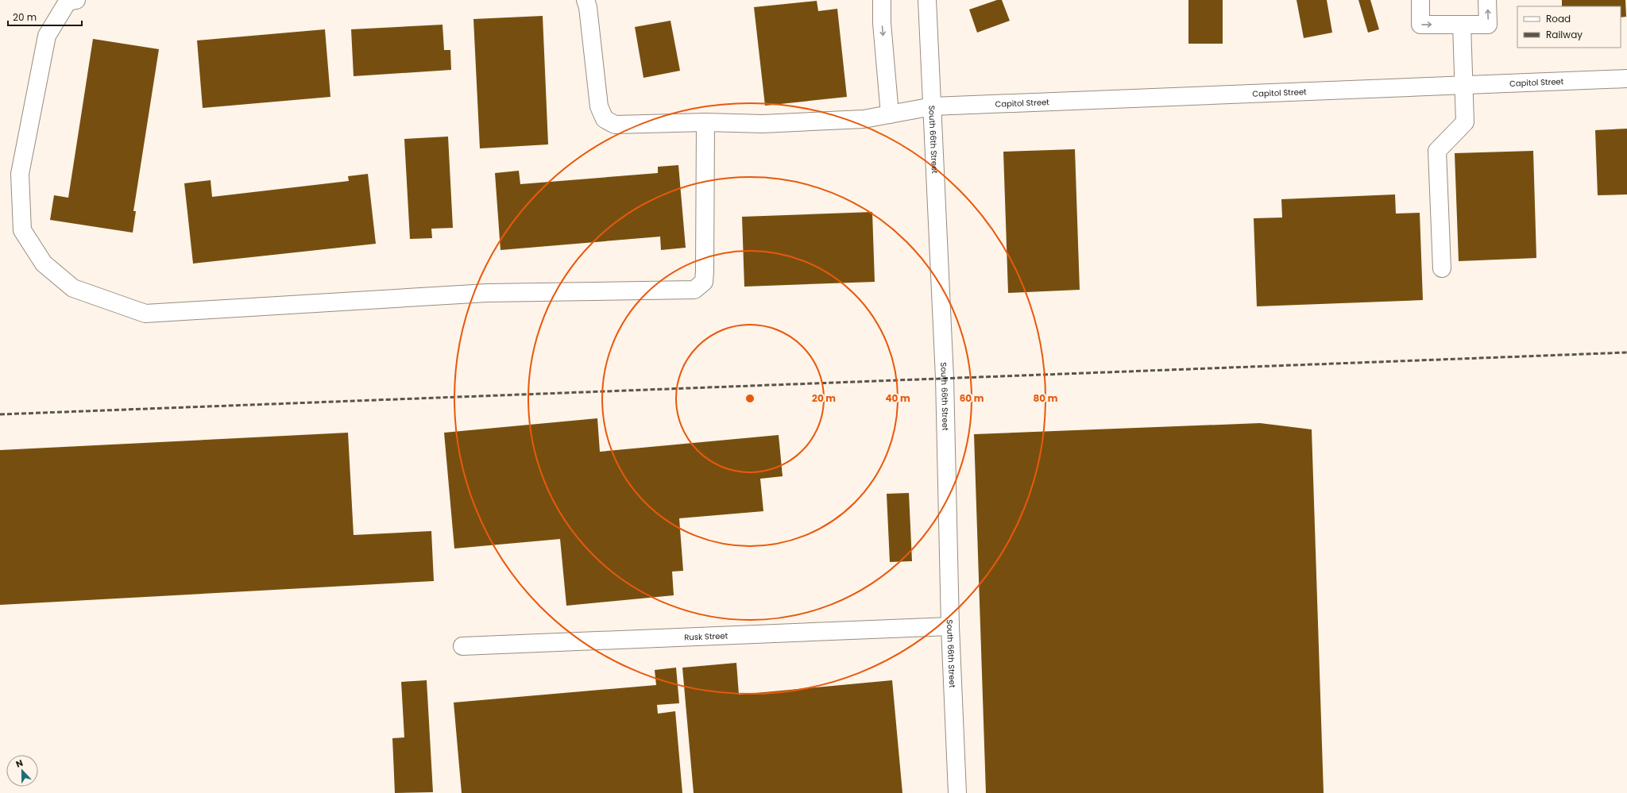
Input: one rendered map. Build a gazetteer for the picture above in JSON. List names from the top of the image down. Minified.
{"streets":{"street":["Capitol Street","South 66th Street","Rusk Street"]},"crossings":[["Capitol Street","South 66th Street"],["South 66th Street","Rusk Street"]],"legend":["Road","Railway"],"scale_bar":"20 m","north":"top","rings":["20 m","40 m","60 m","80 m"]}
